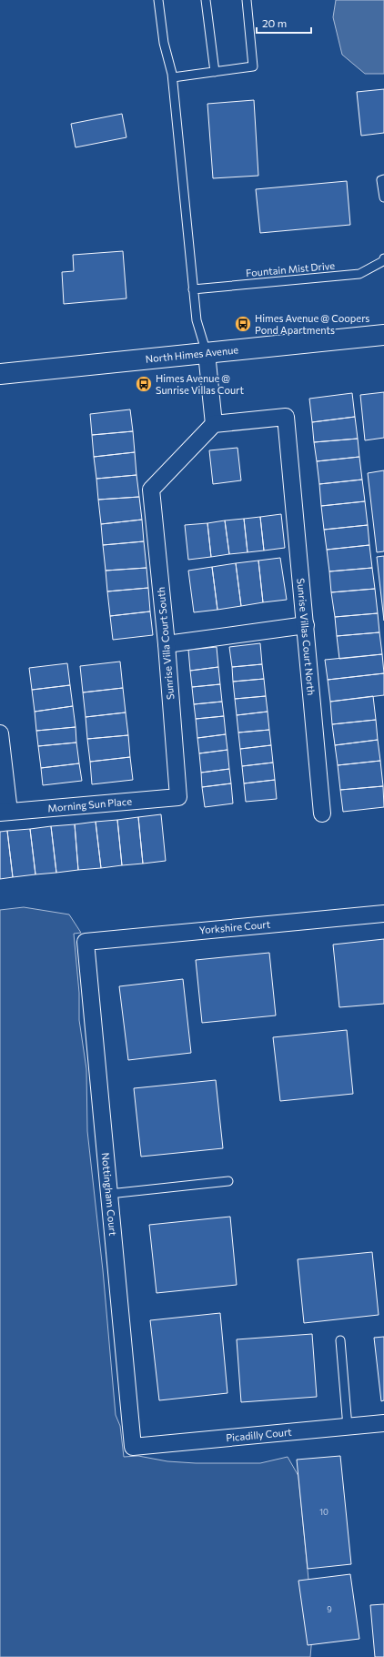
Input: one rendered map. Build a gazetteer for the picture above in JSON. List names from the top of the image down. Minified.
{"streets":{"street":["North Himes Avenue","Sunrise Villas Court North","Sunrise Villa Court South","Morning Sun Place","Yorkshire Court","Nottingham Court","Picadilly Court"],"lane":["Fountain Mist Drive"]},"crossings":[["Sunrise Villas Court North","Sunrise Villa Court South"],["Sunrise Villa Court South","Morning Sun Place"],["Yorkshire Court","Nottingham Court"],["Nottingham Court","Picadilly Court"]],"places":{"bus stop":["Himes Avenue @ Coopers Pond Apartments","Himes Avenue @ Sunrise Villas Court"]},"house_numbers":["10","9"],"scale_bar":"20 m"}
